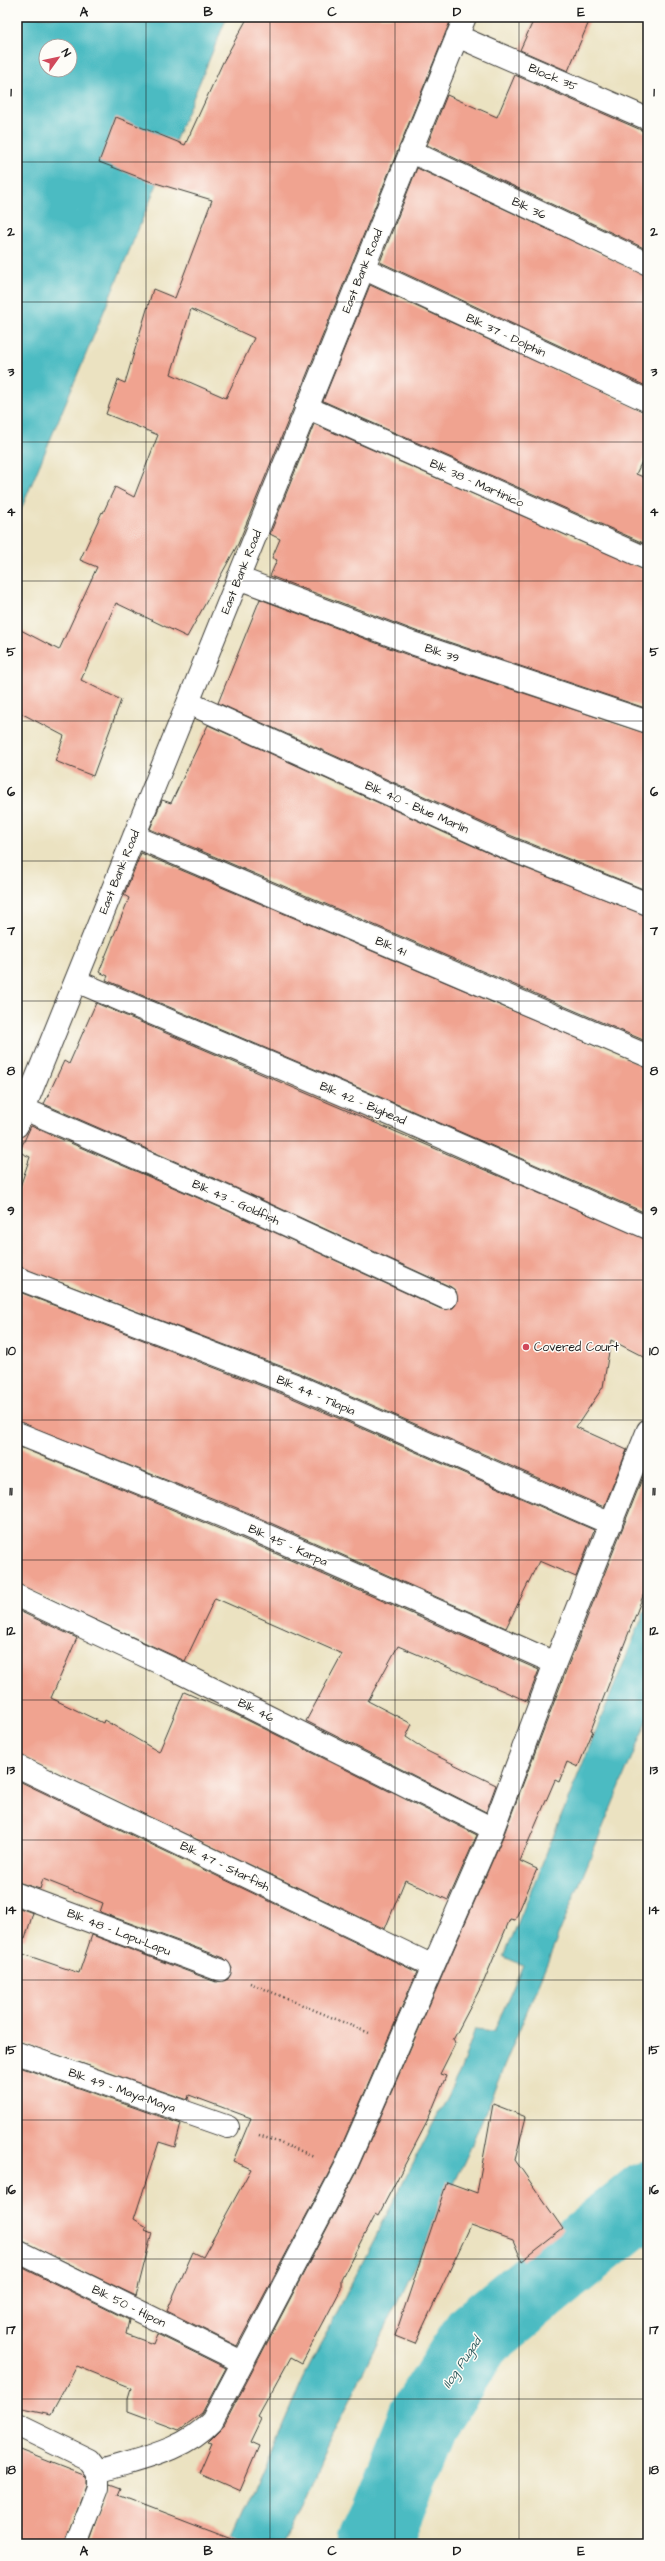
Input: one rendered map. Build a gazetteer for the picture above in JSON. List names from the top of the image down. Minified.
{"streets":{"street":["Block 35","Blk 36","East Bank Road","Blk 37 - Dolphin","Blk 38 - Martinico","Blk 39","Blk 40 - Blue Marlin","Blk 41","Blk 42 - Bighead","Blk 43 - Goldfish","Blk 44 - Tilapia","Blk 45 - Karpa","Blk 46","Blk 47 - Starfish","Blk 48 - Lapu-Lapu","Blk 49 - Maya-Maya","Blk 50 - Hipon"]},"crossings":[["Block 35","East Bank Road"],["Blk 36","East Bank Road"],["East Bank Road","Blk 37 - Dolphin"],["East Bank Road","Blk 38 - Martinico"],["East Bank Road","Blk 39"],["East Bank Road","Blk 40 - Blue Marlin"],["East Bank Road","Blk 41"],["East Bank Road","Blk 42 - Bighead"],["East Bank Road","Blk 43 - Goldfish"]],"water":["Ilog Pugad"],"places":["Covered Court"],"north":"top right","grid":{"columns":["A","B","C","D","E"],"rows":["1","2","3","4","5","6","7","8","9","10","11","12","13","14","15","16","17","18"]}}
